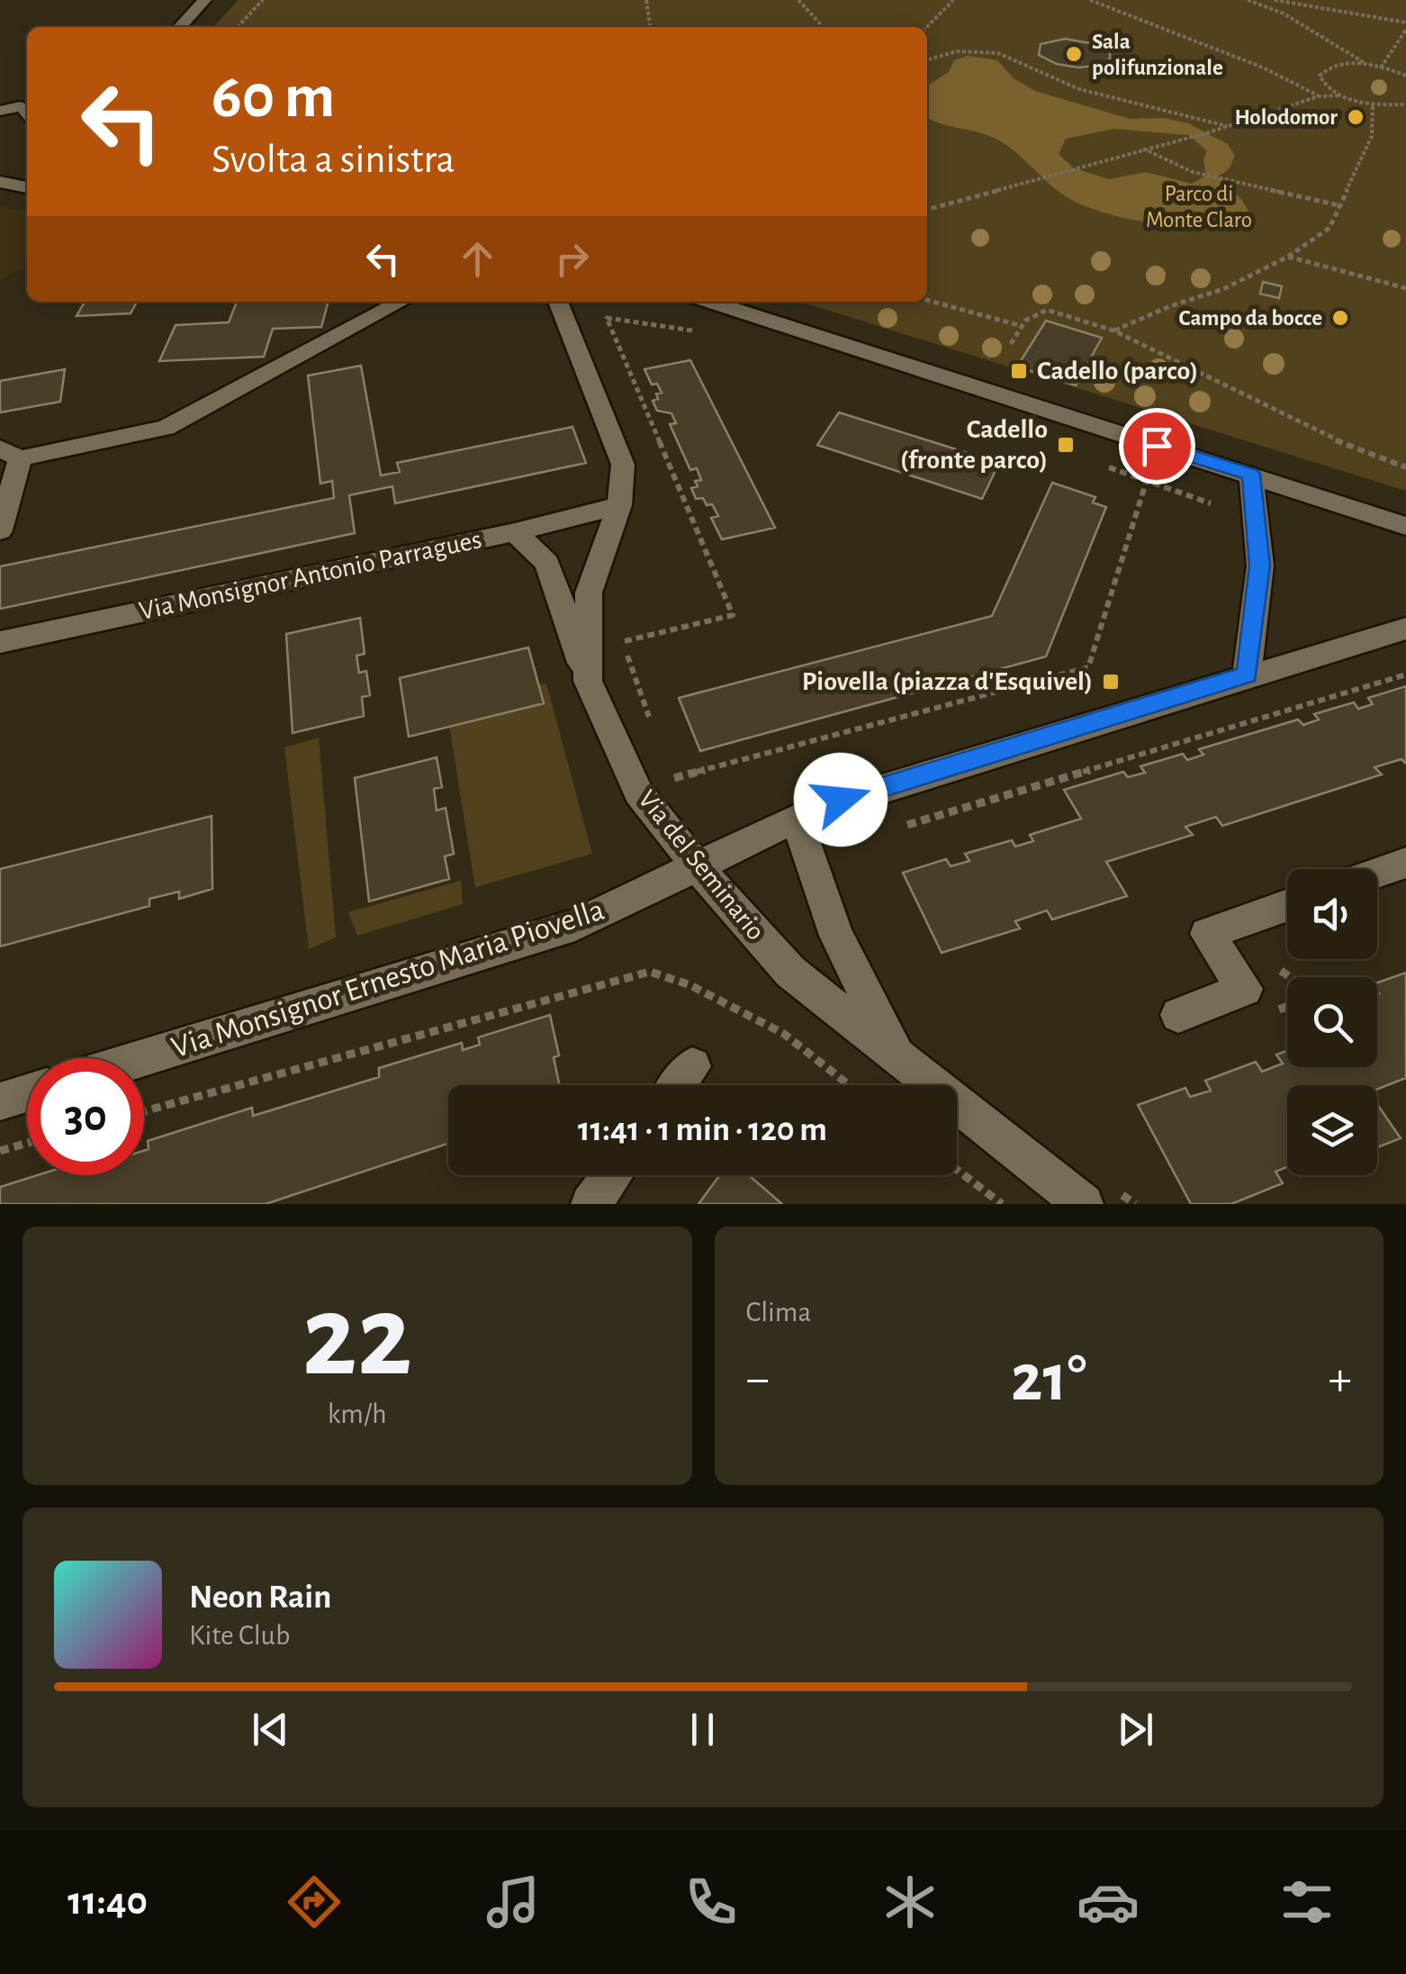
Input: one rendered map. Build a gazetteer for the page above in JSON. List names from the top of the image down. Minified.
{"streets":{"street":["Via Monsignor Antonio Parragues","Via del Seminario","Via Monsignor Ernesto Maria Piovella"]},"crossings":[["Via Monsignor Antonio Parragues","Via del Seminario"],["Via del Seminario","Via Monsignor Ernesto Maria Piovella"]],"parks":["Parco di Monte Claro"],"places":{"other":["Sala polifunzionale","Holodomor","Campo da bocce"],"transit":["Cadello (parco)","Cadello (fronte parco)","Piovella (piazza d'Esquivel)"]},"page":{"turn":["60 m","Svolta a sinistra"],"limit":"30","trip":"11:41 · 1 min · 120 m","tile":[["22","km/h"],"Clima"],"heat":["−","21°","+"],"song":["Neon Rain","Kite Club"],"tabs":"11:40"}}
